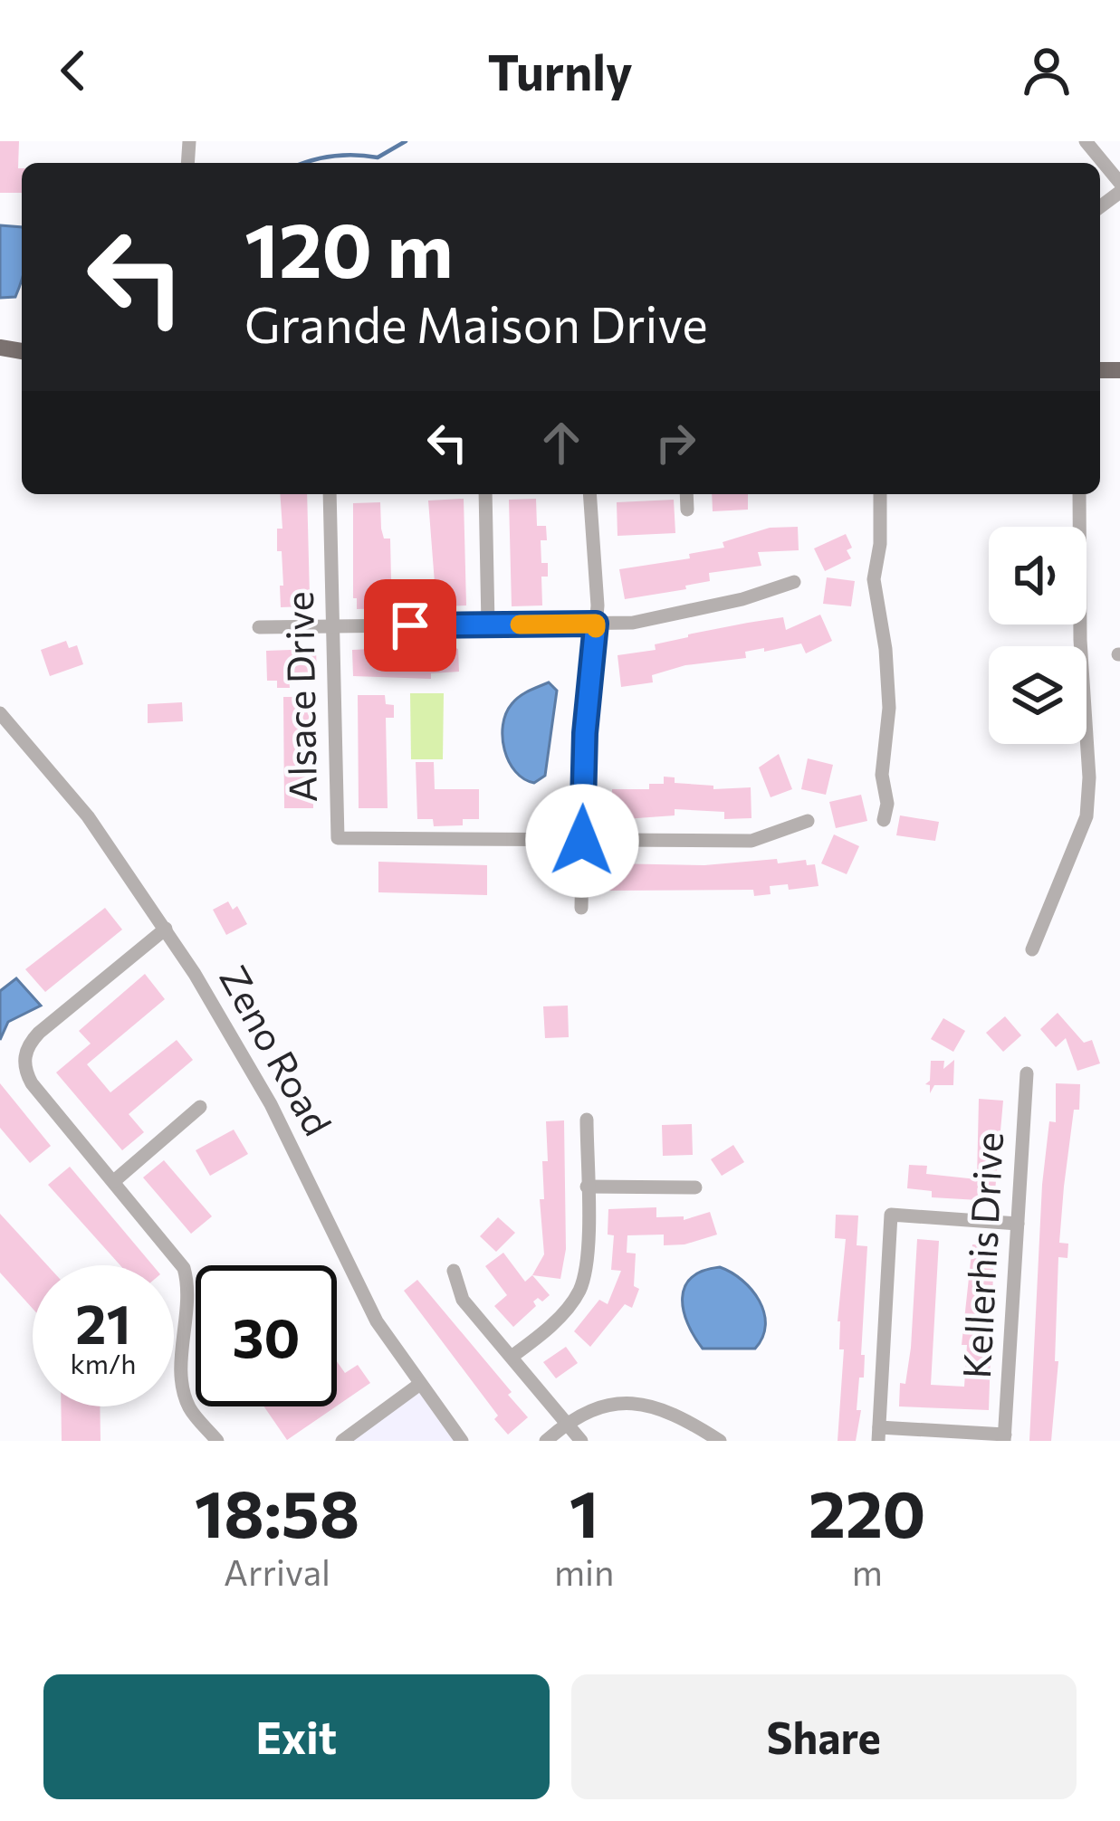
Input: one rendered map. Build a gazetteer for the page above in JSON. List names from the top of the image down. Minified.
{"streets":{"street":["Alsace Drive","Zeno Road","Kellerhis Drive"]},"page":{"header":"Turnly","turn":["120 m","Grande Maison Drive"],"speed":"21 km/h","limit":"30","eta":["18:58","Arrival","1","min","220","m"],"buttons":["Exit","Share"]}}
